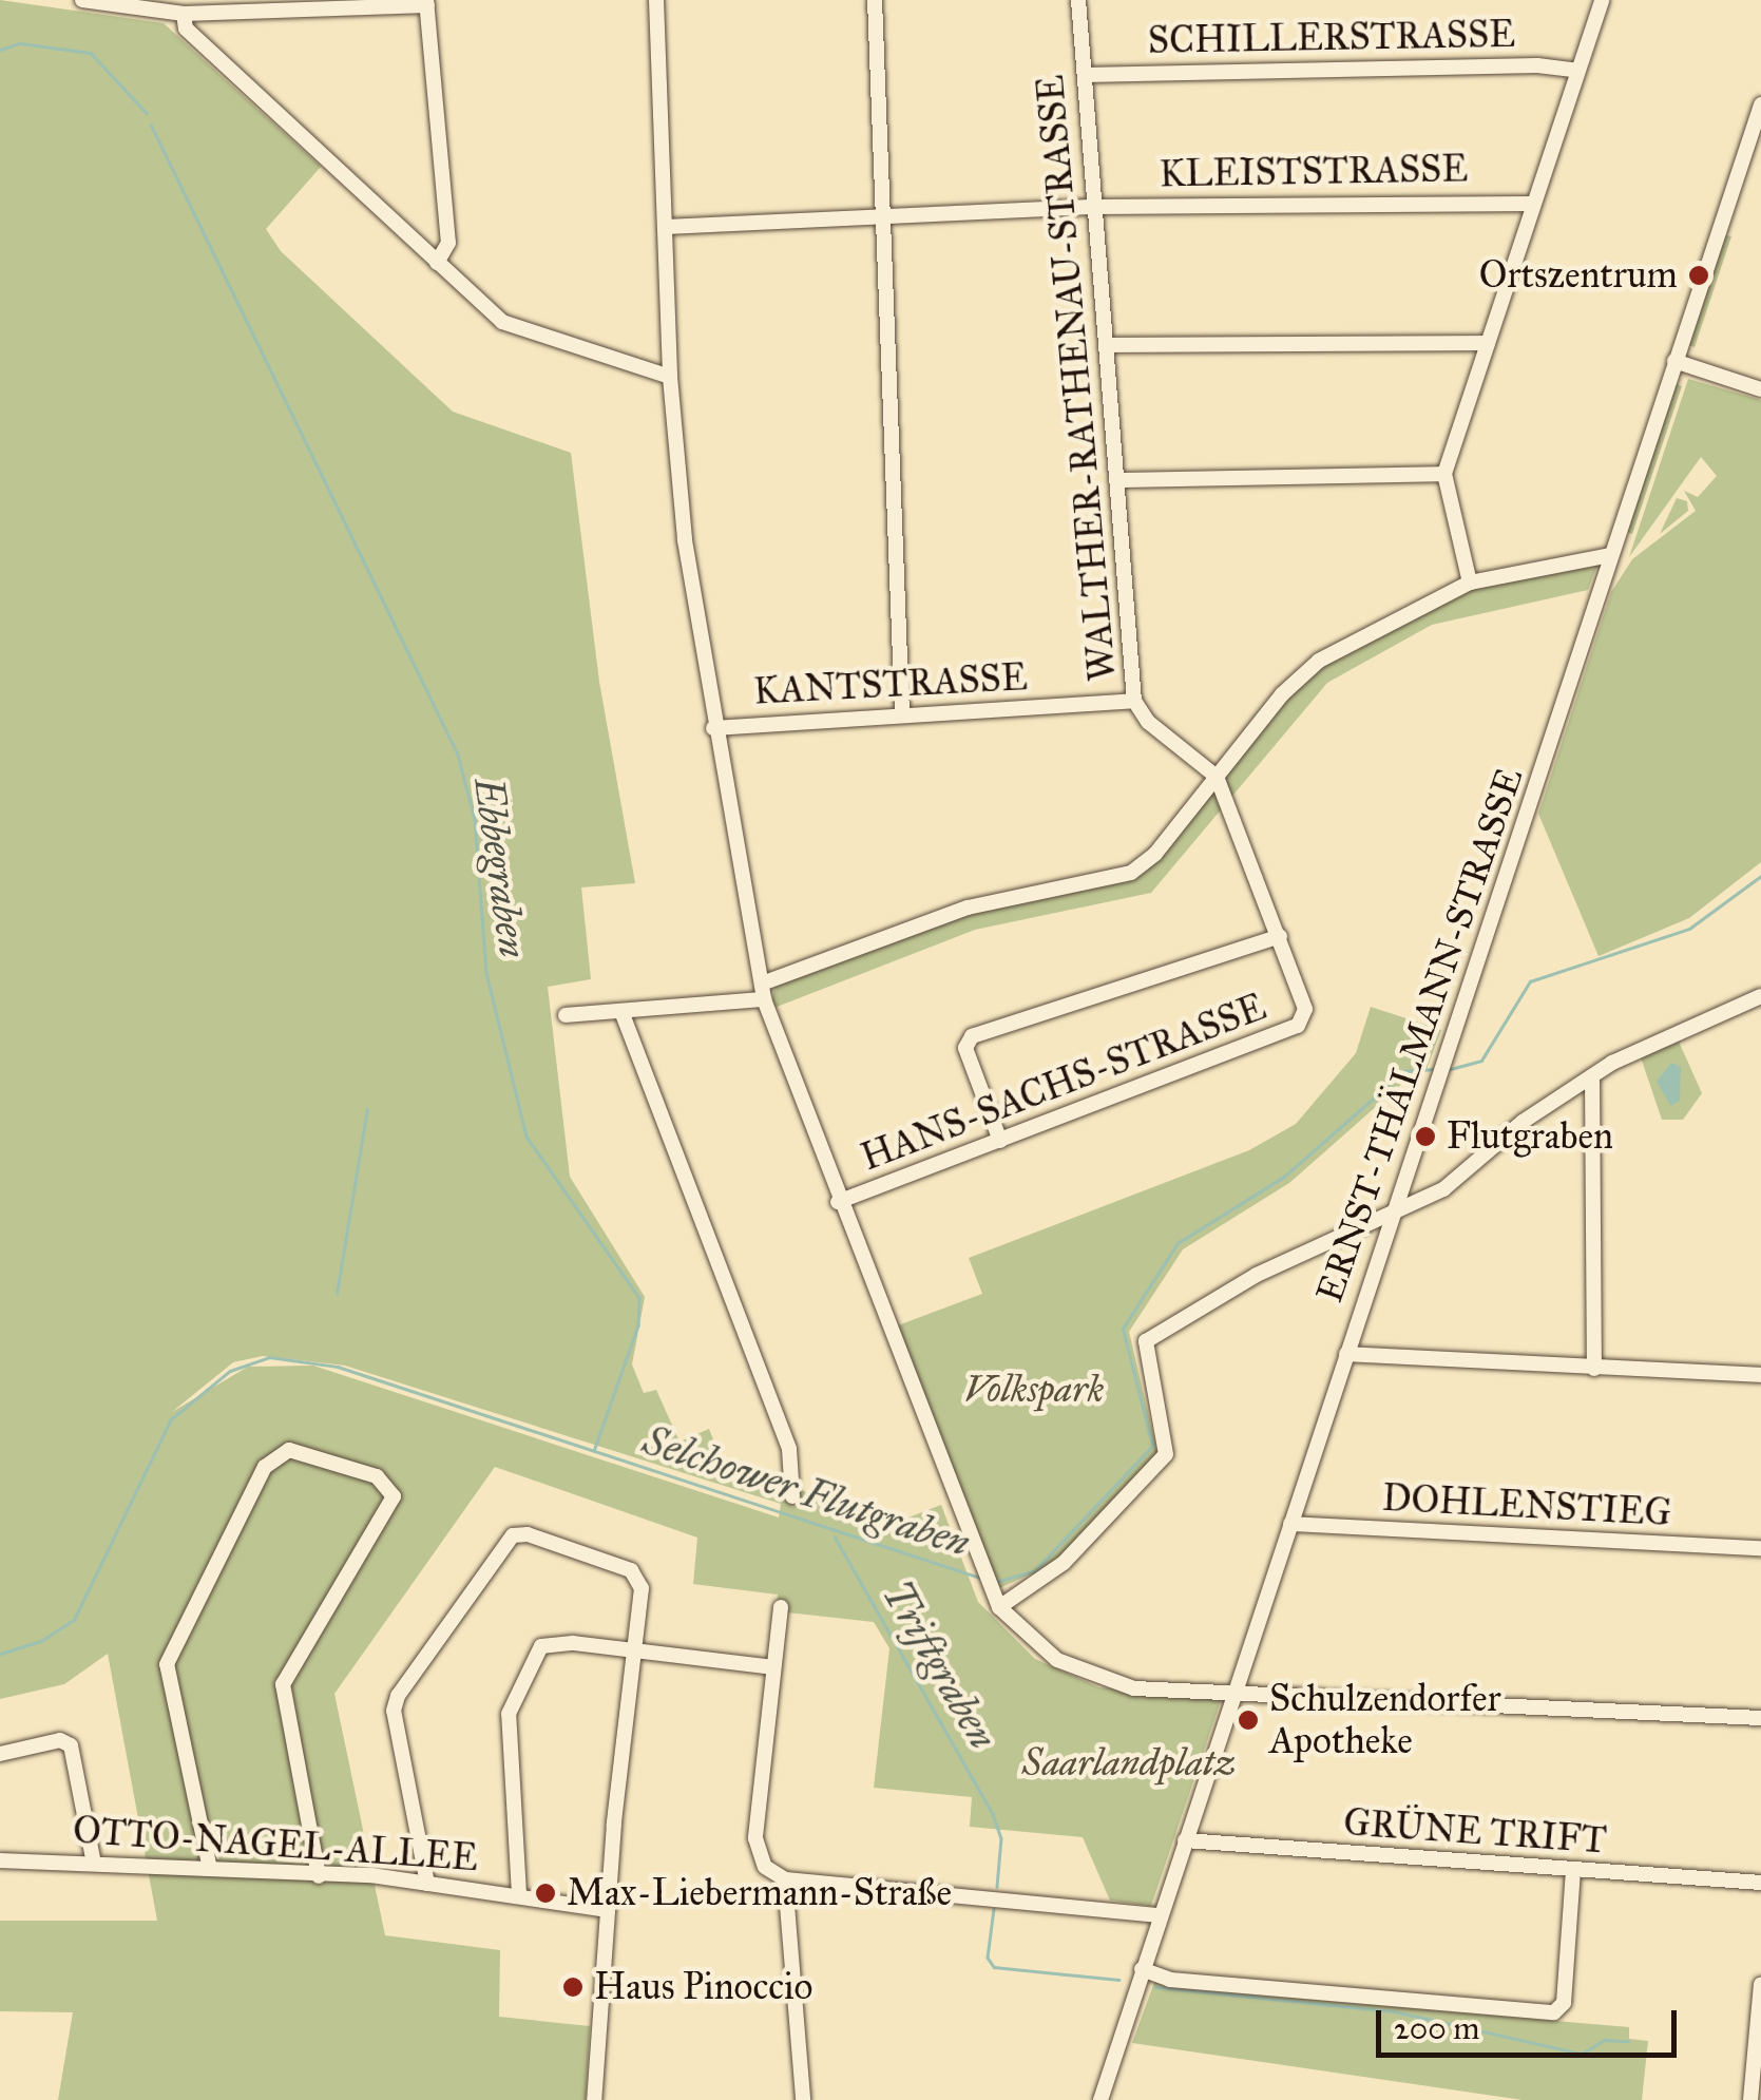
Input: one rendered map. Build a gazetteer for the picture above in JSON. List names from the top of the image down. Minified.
{"streets":{"street":["SCHILLERSTRASSE","KLEISTSTRASSE","WALTHER-RATHENAU-STRASSE","KANTSTRASSE","ERNST-THÄLMANN-STRASSE","HANS-SACHS-STRASSE","DOHLENSTIEG","GRÜNE TRIFT","OTTO-NAGEL-ALLEE"]},"crossings":[["SCHILLERSTRASSE","WALTHER-RATHENAU-STRASSE"],["KLEISTSTRASSE","WALTHER-RATHENAU-STRASSE"],["WALTHER-RATHENAU-STRASSE","KANTSTRASSE"],["WALTHER-RATHENAU-STRASSE","HANS-SACHS-STRASSE"],["ERNST-THÄLMANN-STRASSE","DOHLENSTIEG"],["ERNST-THÄLMANN-STRASSE","GRÜNE TRIFT"]],"water":["Ebbegraben","Selchower Flutgraben","Triftgraben"],"parks":["Volkspark","Saarlandplatz"],"places":["Ortszentrum","Flutgraben","Schulzendorfer Apotheke","Max-Liebermann-Straße","Haus Pinoccio"],"scale_bar":"200 m"}
